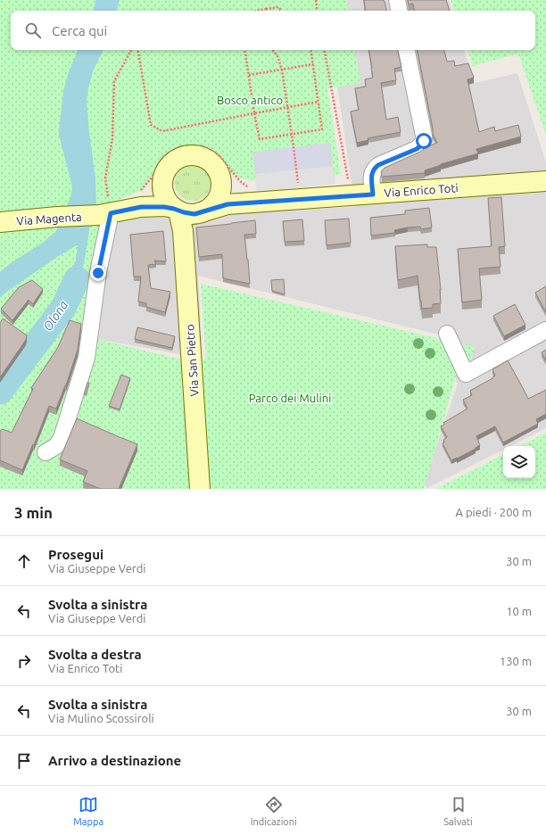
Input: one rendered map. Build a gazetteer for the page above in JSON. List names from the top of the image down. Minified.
{"streets":{"street":["Via Enrico Toti","Via Magenta","Via San Pietro"]},"crossings":[["Via Enrico Toti","Via Magenta"],["Via Enrico Toti","Via San Pietro"]],"water":["Olona"],"parks":["Bosco antico","Parco dei Mulini"],"page":{"search":"Cerca qui","heading":["3 min","A piedi · 200 m"],"list":[["Prosegui","Via Giuseppe Verdi","30 m"],["Svolta a sinistra","Via Giuseppe Verdi","10 m"],["Svolta a destra","Via Enrico Toti","130 m"],["Svolta a sinistra","Via Mulino Scossiroli","30 m"],"Arrivo a destinazione"],"nav":["Mappa","Indicazioni","Salvati"]}}
